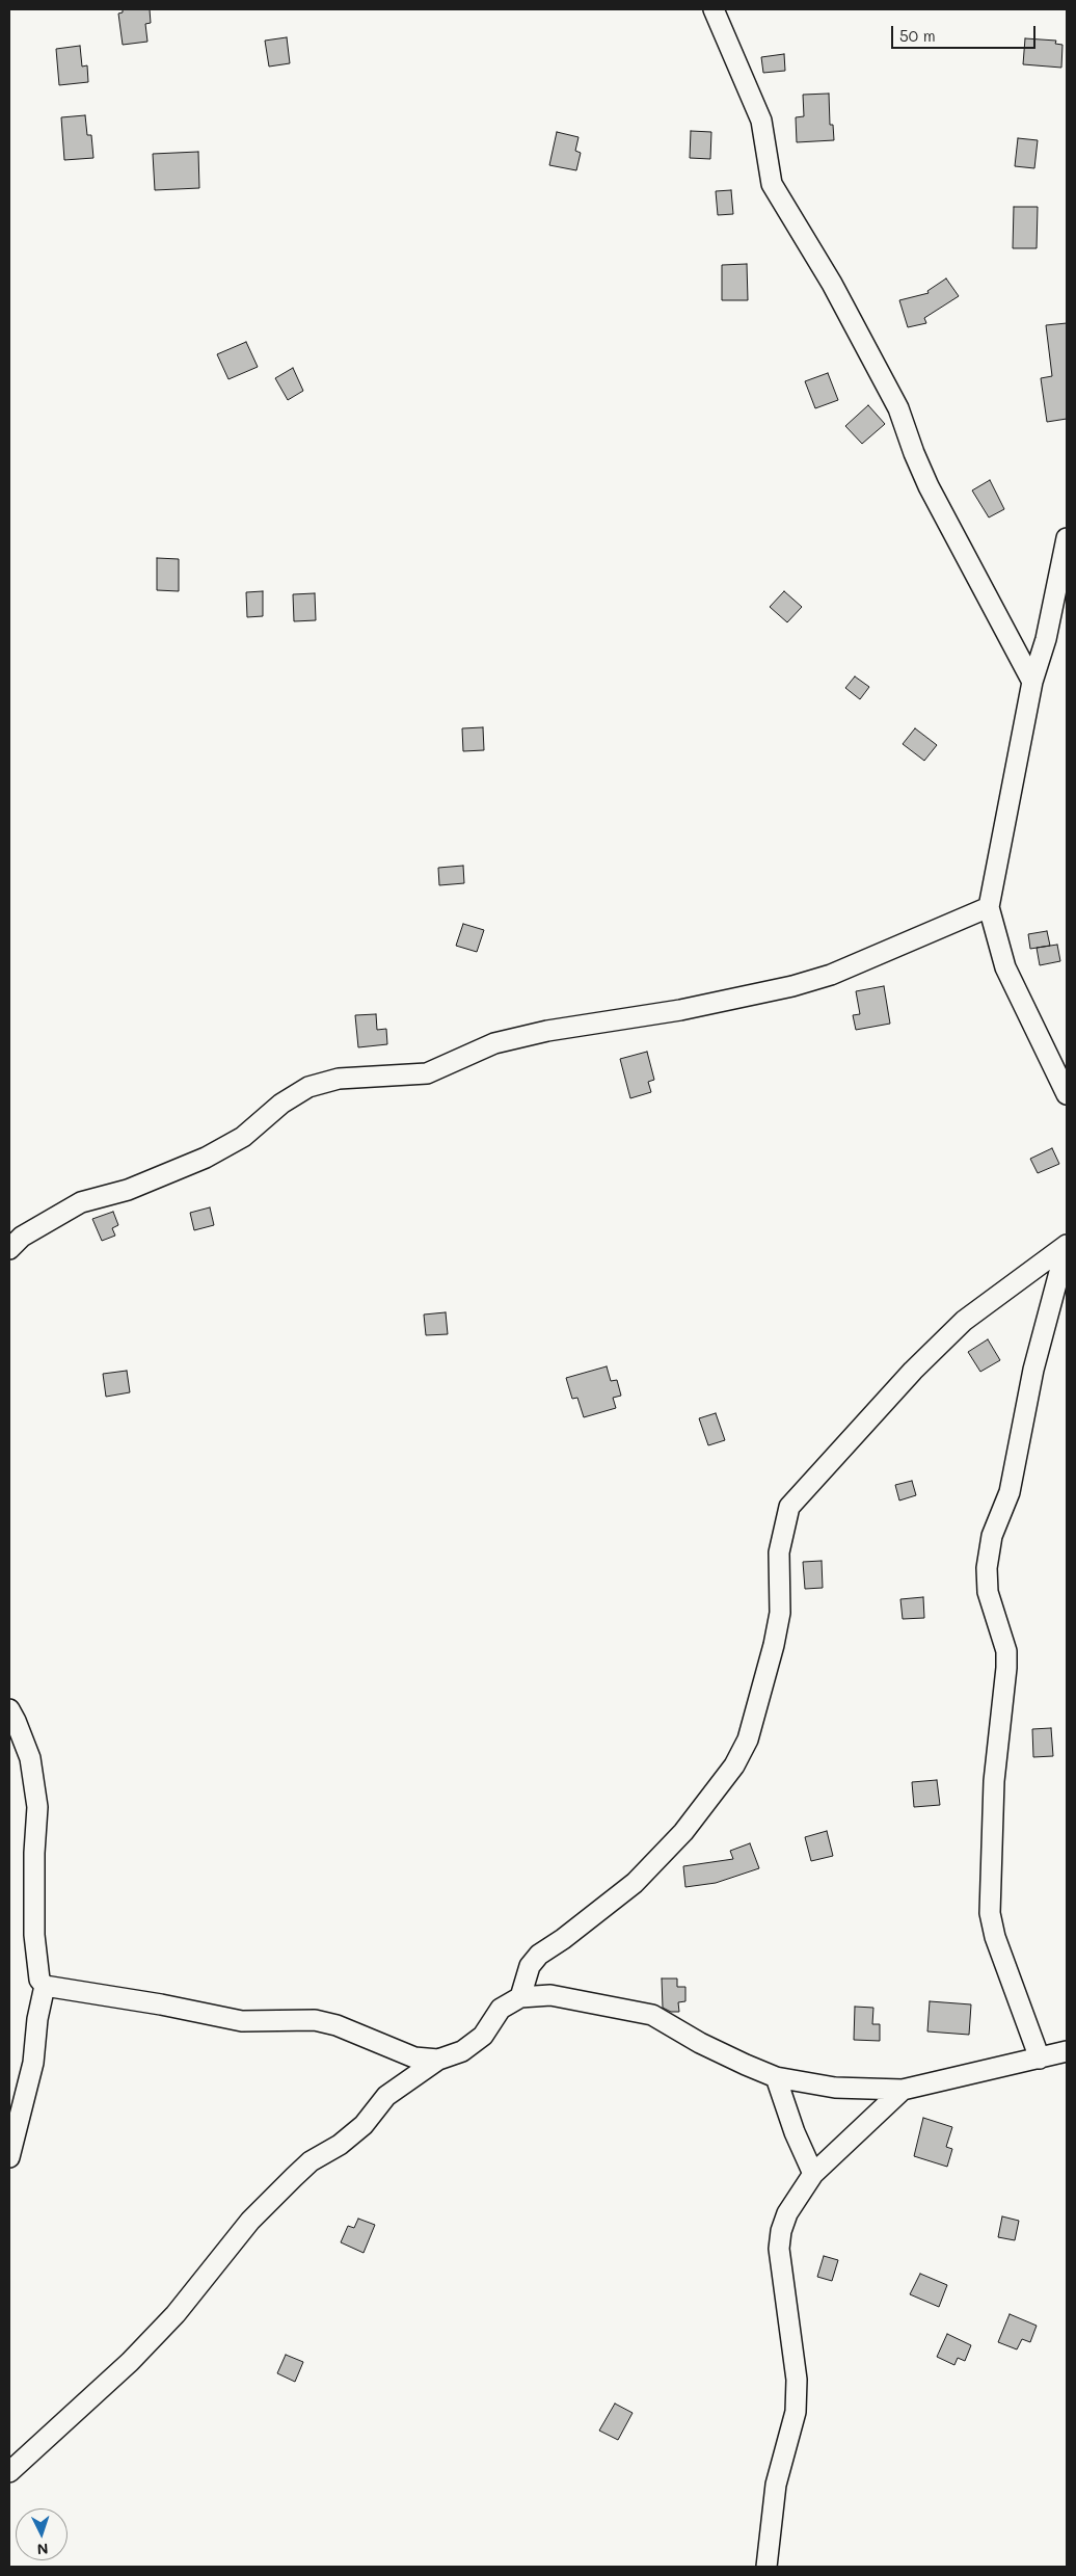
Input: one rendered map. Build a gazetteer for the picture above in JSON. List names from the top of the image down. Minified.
{"scale_bar":"50 m","north":"bottom"}
